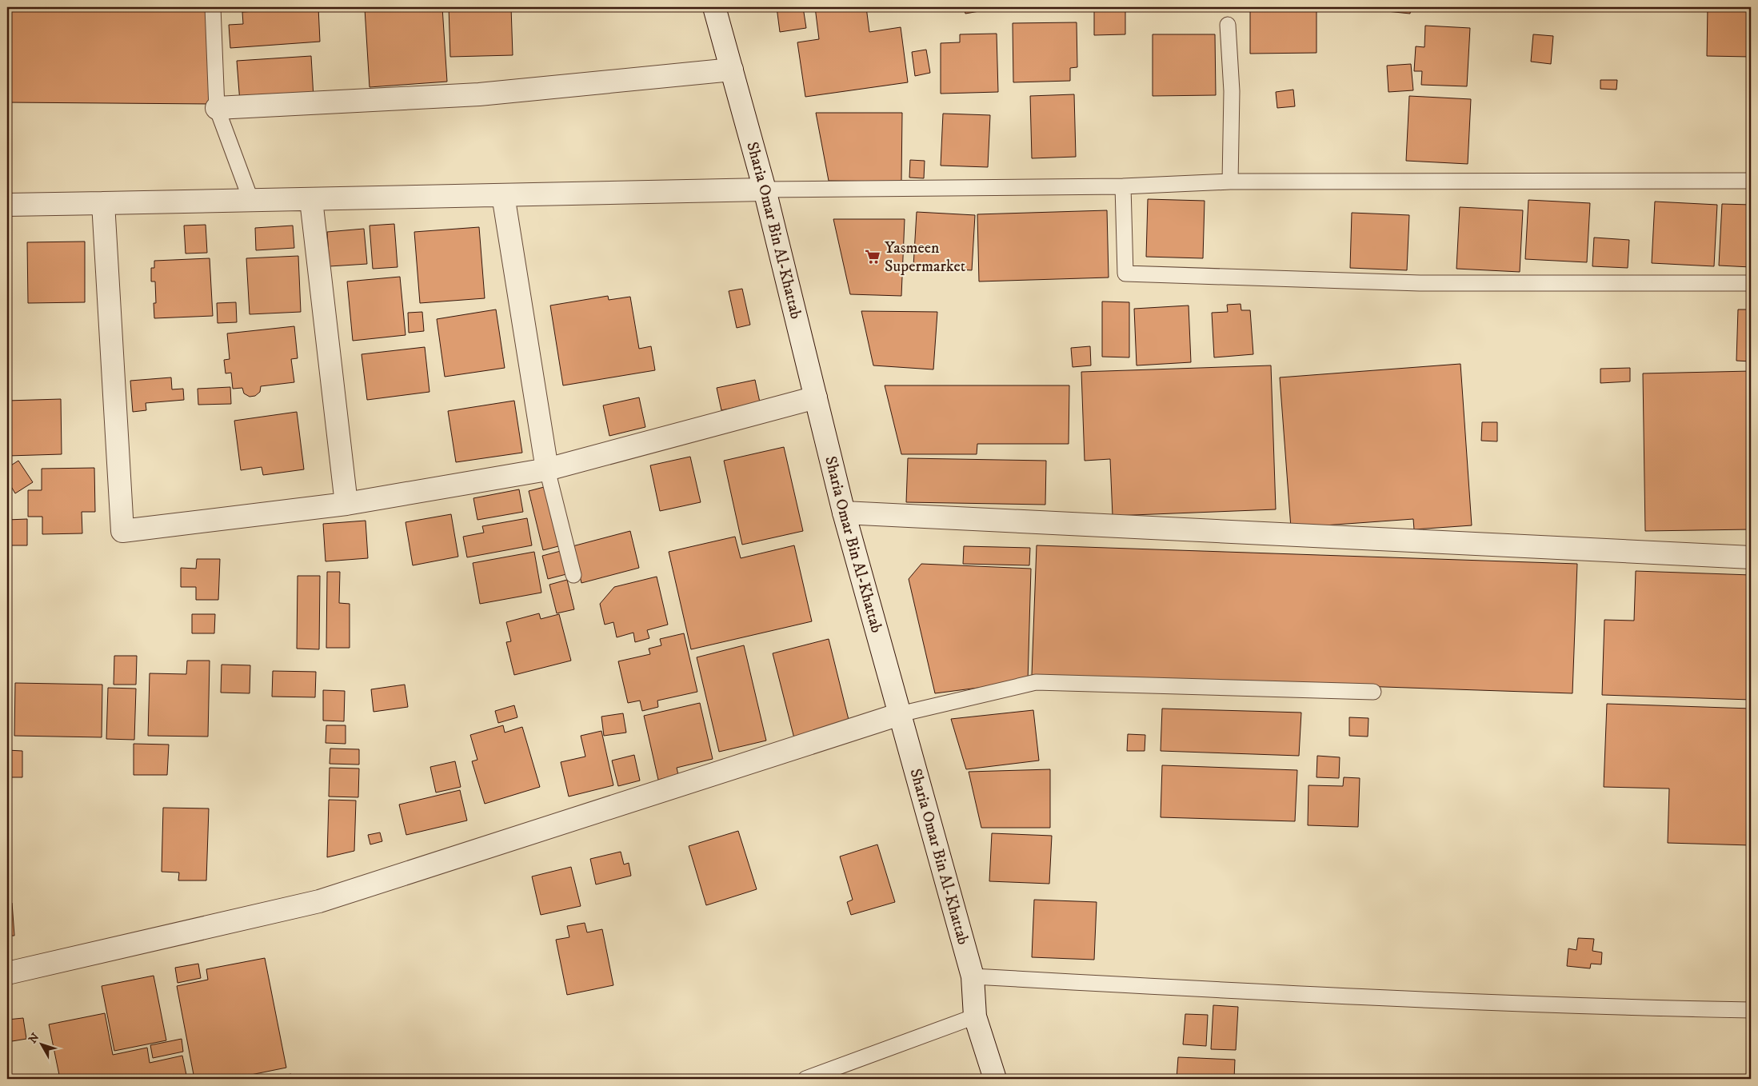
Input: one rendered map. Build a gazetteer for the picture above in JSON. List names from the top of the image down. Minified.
{"streets":{"street":["Sharia Omar Bin Al-Khattab"]},"places":{"supermarket":["Yasmeen Supermarket"]},"north":"top left"}
